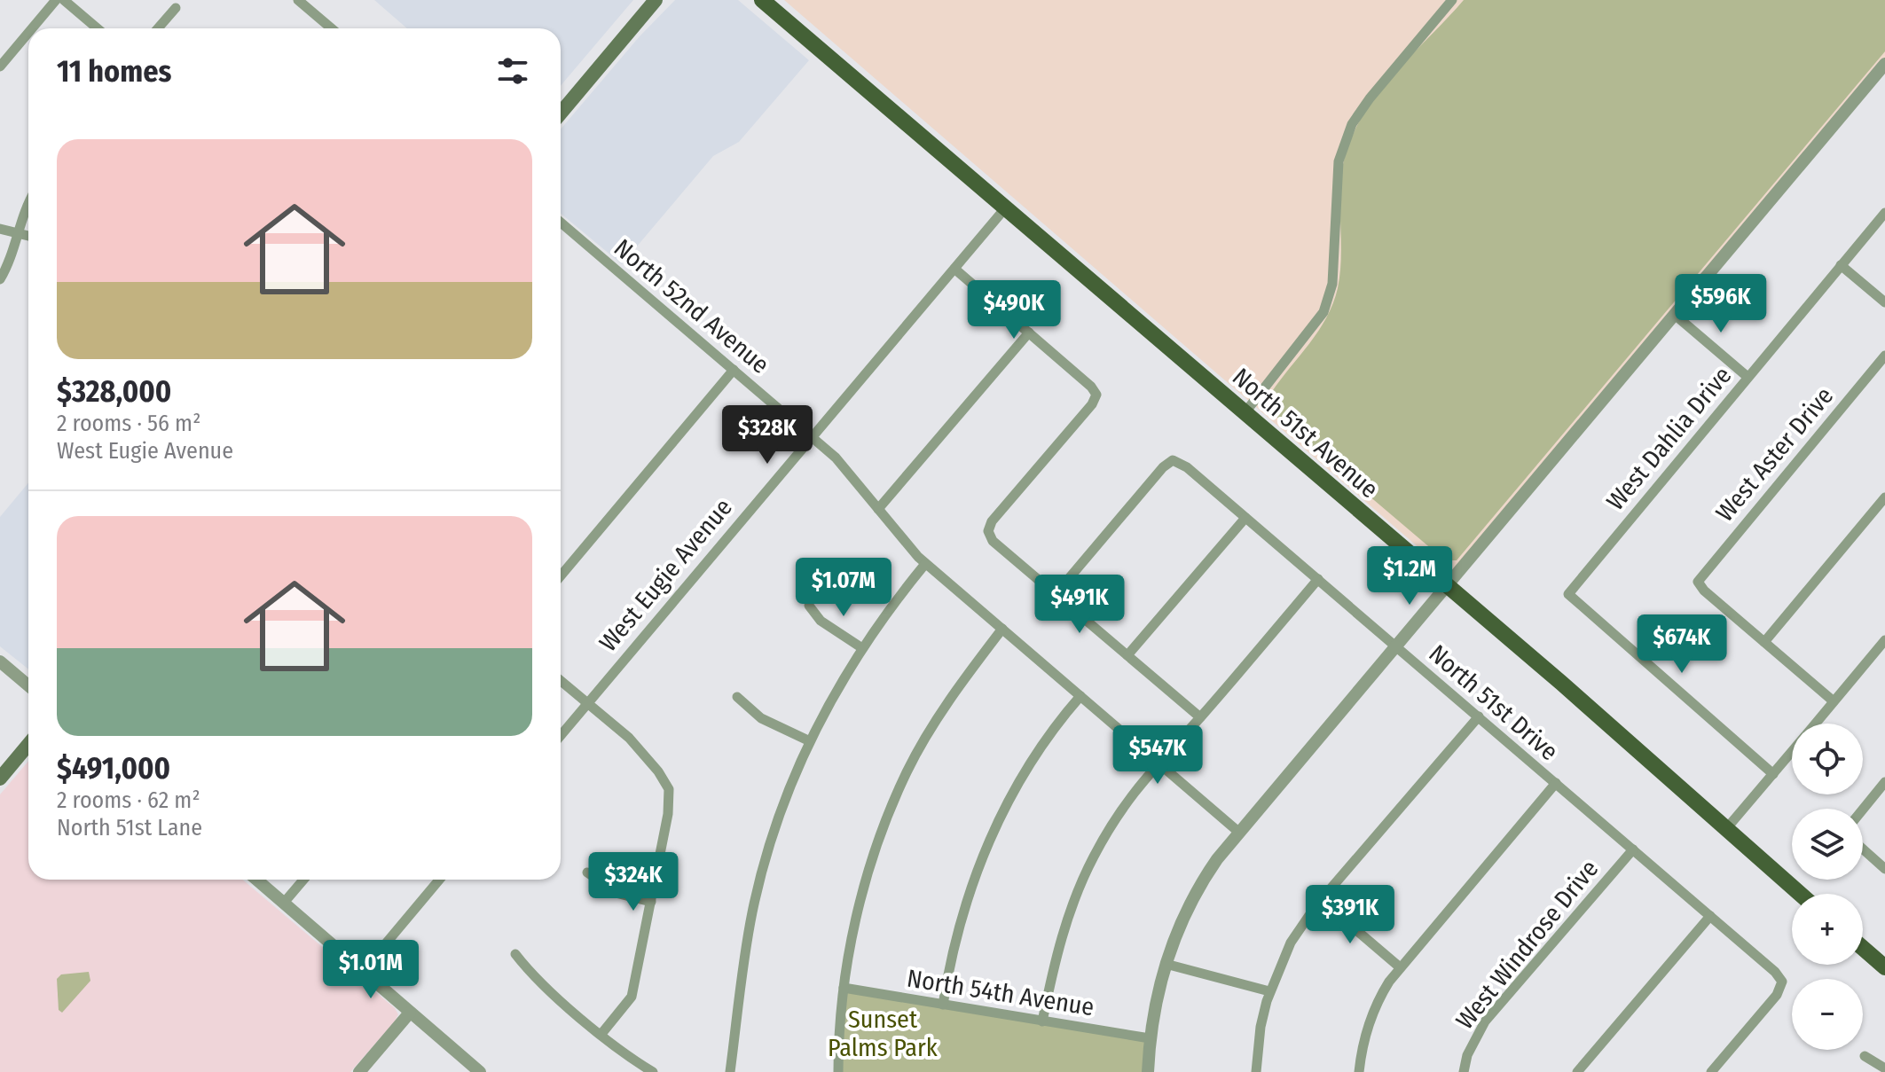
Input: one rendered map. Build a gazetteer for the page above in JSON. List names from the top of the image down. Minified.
{"streets":{"main road":["North 51st Avenue"],"street":["North 52nd Avenue","West Dahlia Drive","West Aster Drive","West Eugie Avenue","North 51st Drive","West Windrose Drive","North 54th Avenue"]},"crossings":[["North 52nd Avenue","West Eugie Avenue"],["North 51st Avenue","West Eugie Avenue"],["North 51st Drive","West Windrose Drive"]],"parks":["Sunset Palms Park"],"page":{"heading":"11 homes","list":[{"name":"$328,000","note":"2 rooms · 56 m² · West Eugie Avenue"},{"name":"$491,000","note":"2 rooms · 62 m² · North 51st Lane"}],"price":["$596K","$490K","$328K","$1.2M","$1.07M","$491K","$674K","$547K","$324K","$391K","$1.01M"],"map_buttons":["+","−"]}}
